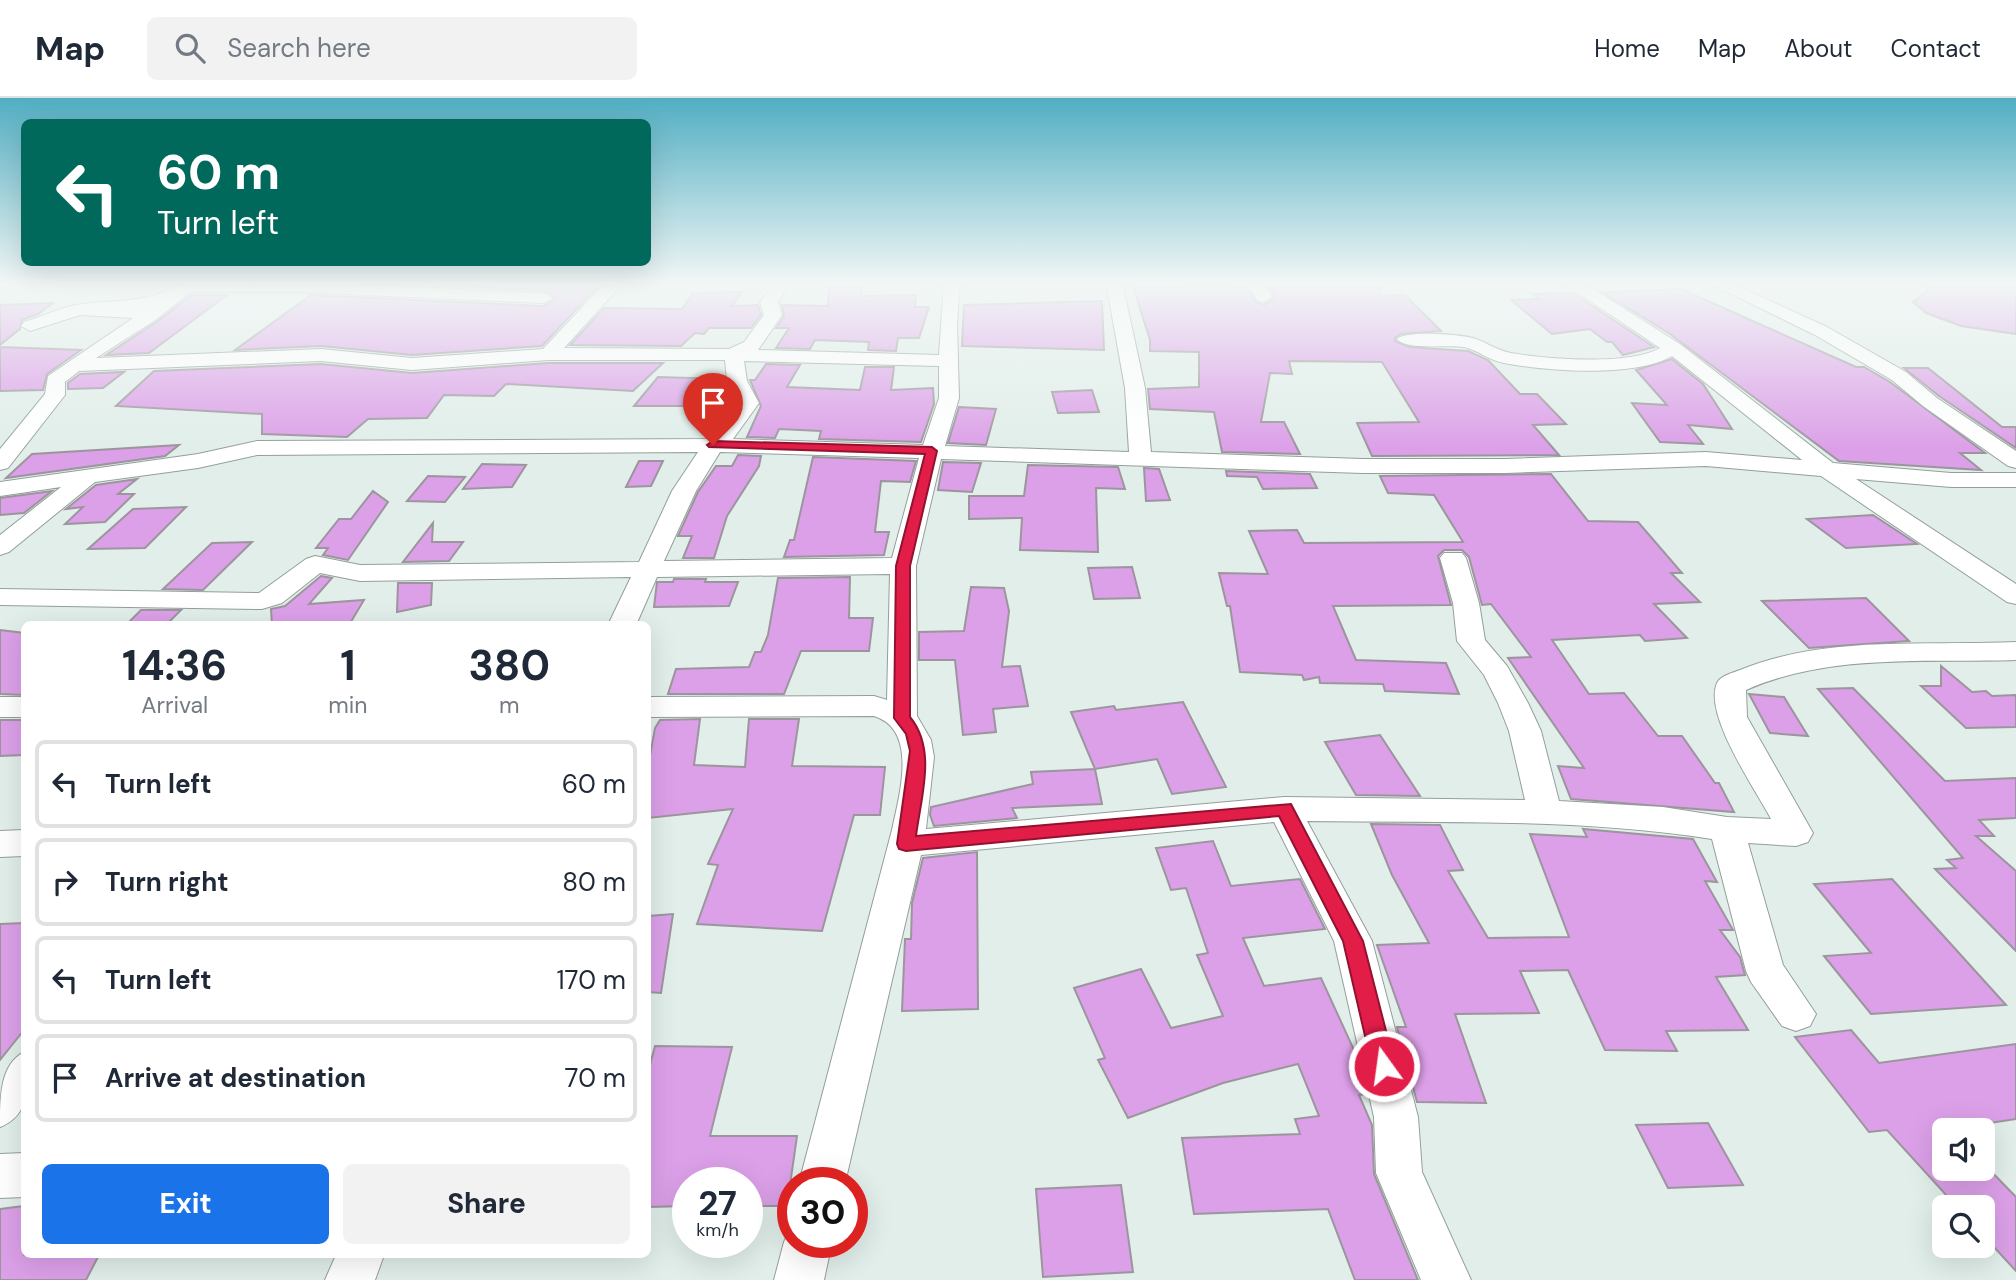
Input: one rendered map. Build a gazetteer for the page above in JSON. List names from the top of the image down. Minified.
{"page":{"header":"Map","search":"Search here","nav":["Home","Map","About","Contact"],"turn":["60 m","Turn left"],"eta":["14:36","Arrival","1","min","380","m"],"list":[{"name":"Turn left","value":"60 m"},{"name":"Turn right","value":"80 m"},{"name":"Turn left","value":"170 m"},{"name":"Arrive at destination","value":"70 m"}],"buttons":["Exit","Share"],"speed":"27 km/h","limit":"30"}}
